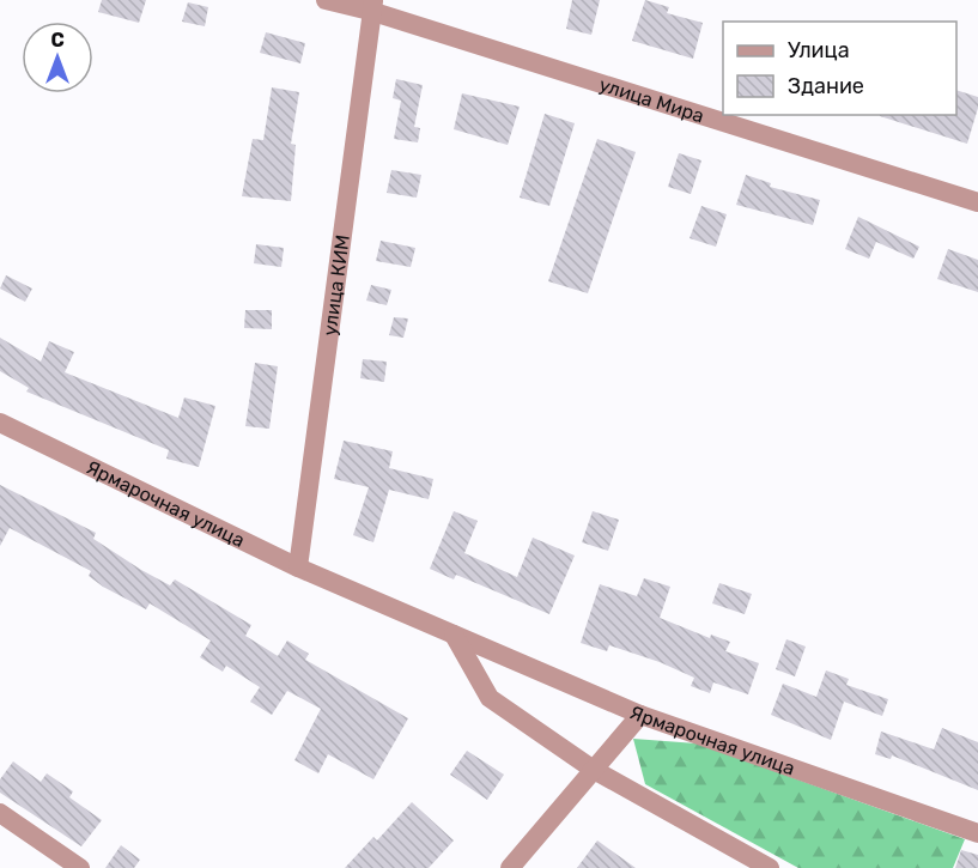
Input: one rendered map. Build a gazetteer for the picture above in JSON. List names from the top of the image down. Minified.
{"streets":{"street":["улица Мира","улица КИМ","Ярмарочная улица"]},"crossings":[["улица Мира","улица КИМ"],["улица КИМ","Ярмарочная улица"]],"legend":["Улица","Здание"],"north":"top"}
